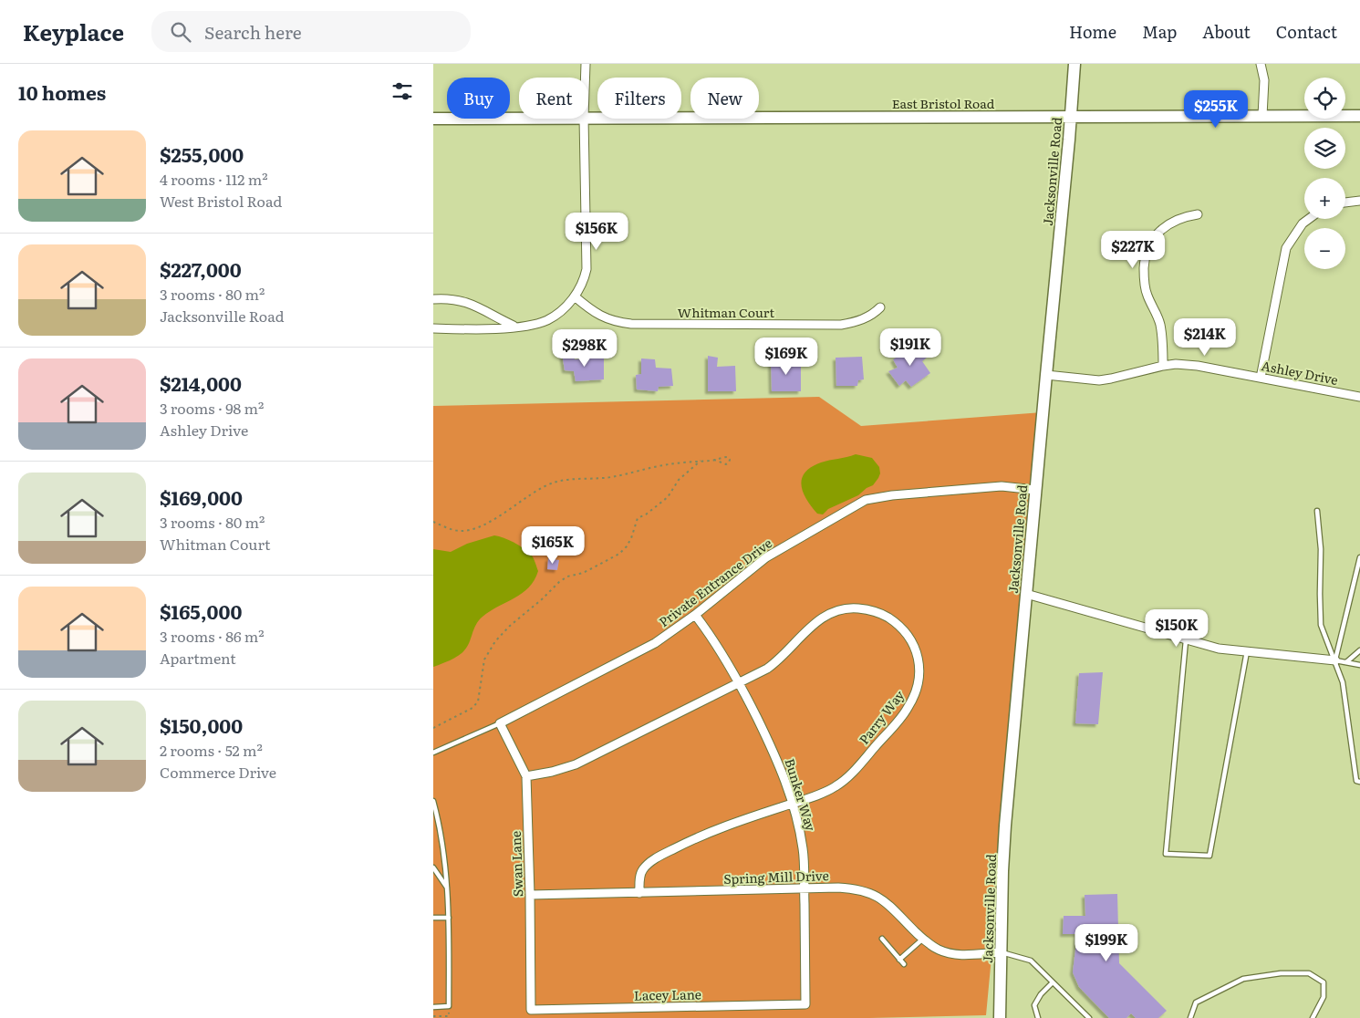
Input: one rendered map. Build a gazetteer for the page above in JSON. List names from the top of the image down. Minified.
{"streets":{"main road":["East Bristol Road","Jacksonville Road"],"street":["Whitman Court","Ashley Drive","Private Entrance Drive","Parry Way","Bunker Way","Swan Lane","Spring Mill Drive","Lacey Lane"]},"crossings":[["East Bristol Road","Jacksonville Road"],["Jacksonville Road","Ashley Drive"],["Jacksonville Road","Private Entrance Drive"],["Jacksonville Road","Spring Mill Drive"],["Private Entrance Drive","Bunker Way"],["Private Entrance Drive","Swan Lane"],["Parry Way","Bunker Way"],["Parry Way","Swan Lane"],["Parry Way","Spring Mill Drive"],["Bunker Way","Spring Mill Drive"],["Bunker Way","Lacey Lane"],["Swan Lane","Spring Mill Drive"],["Swan Lane","Lacey Lane"]],"page":{"header":"Keyplace","search":"Search here","nav":["Home","Map","About","Contact"],"heading":"10 homes","map_buttons":["+","−"],"chip":["Buy","Rent","Filters","New"],"price":["$255K","$156K","$227K","$214K","$191K","$298K","$169K","$165K","$150K","$199K"],"list":[{"name":"$255,000","note":"4 rooms · 112 m² · West Bristol Road"},{"name":"$227,000","note":"3 rooms · 80 m² · Jacksonville Road"},{"name":"$214,000","note":"3 rooms · 98 m² · Ashley Drive"},{"name":"$169,000","note":"3 rooms · 80 m² · Whitman Court"},{"name":"$165,000","note":"3 rooms · 86 m² · Apartment"},{"name":"$150,000","note":"2 rooms · 52 m² · Commerce Drive"}]}}
